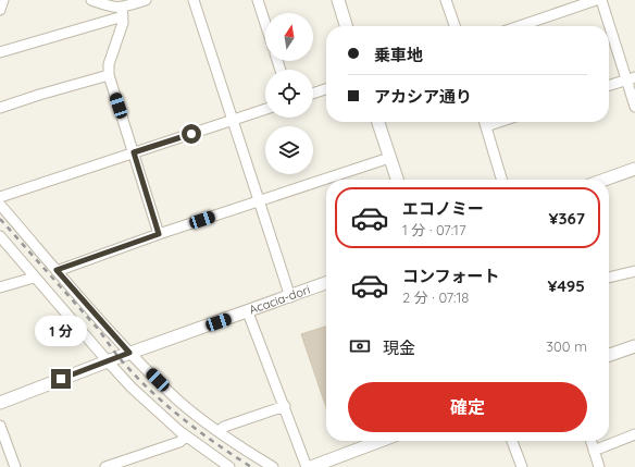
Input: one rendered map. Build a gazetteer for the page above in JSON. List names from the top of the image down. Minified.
{"streets":{"street":["Acacia-dori"]},"north":"top","page":{"banner":["乗車地","アカシア通り"],"list":[{"name":"エコノミー","note":"1 分 · 07:17","value":"¥367"},{"name":"コンフォート","note":"2 分 · 07:18","value":"¥495"}],"bubble":"1 分","pay":["現金","300 m"],"buttons":"確定"}}
